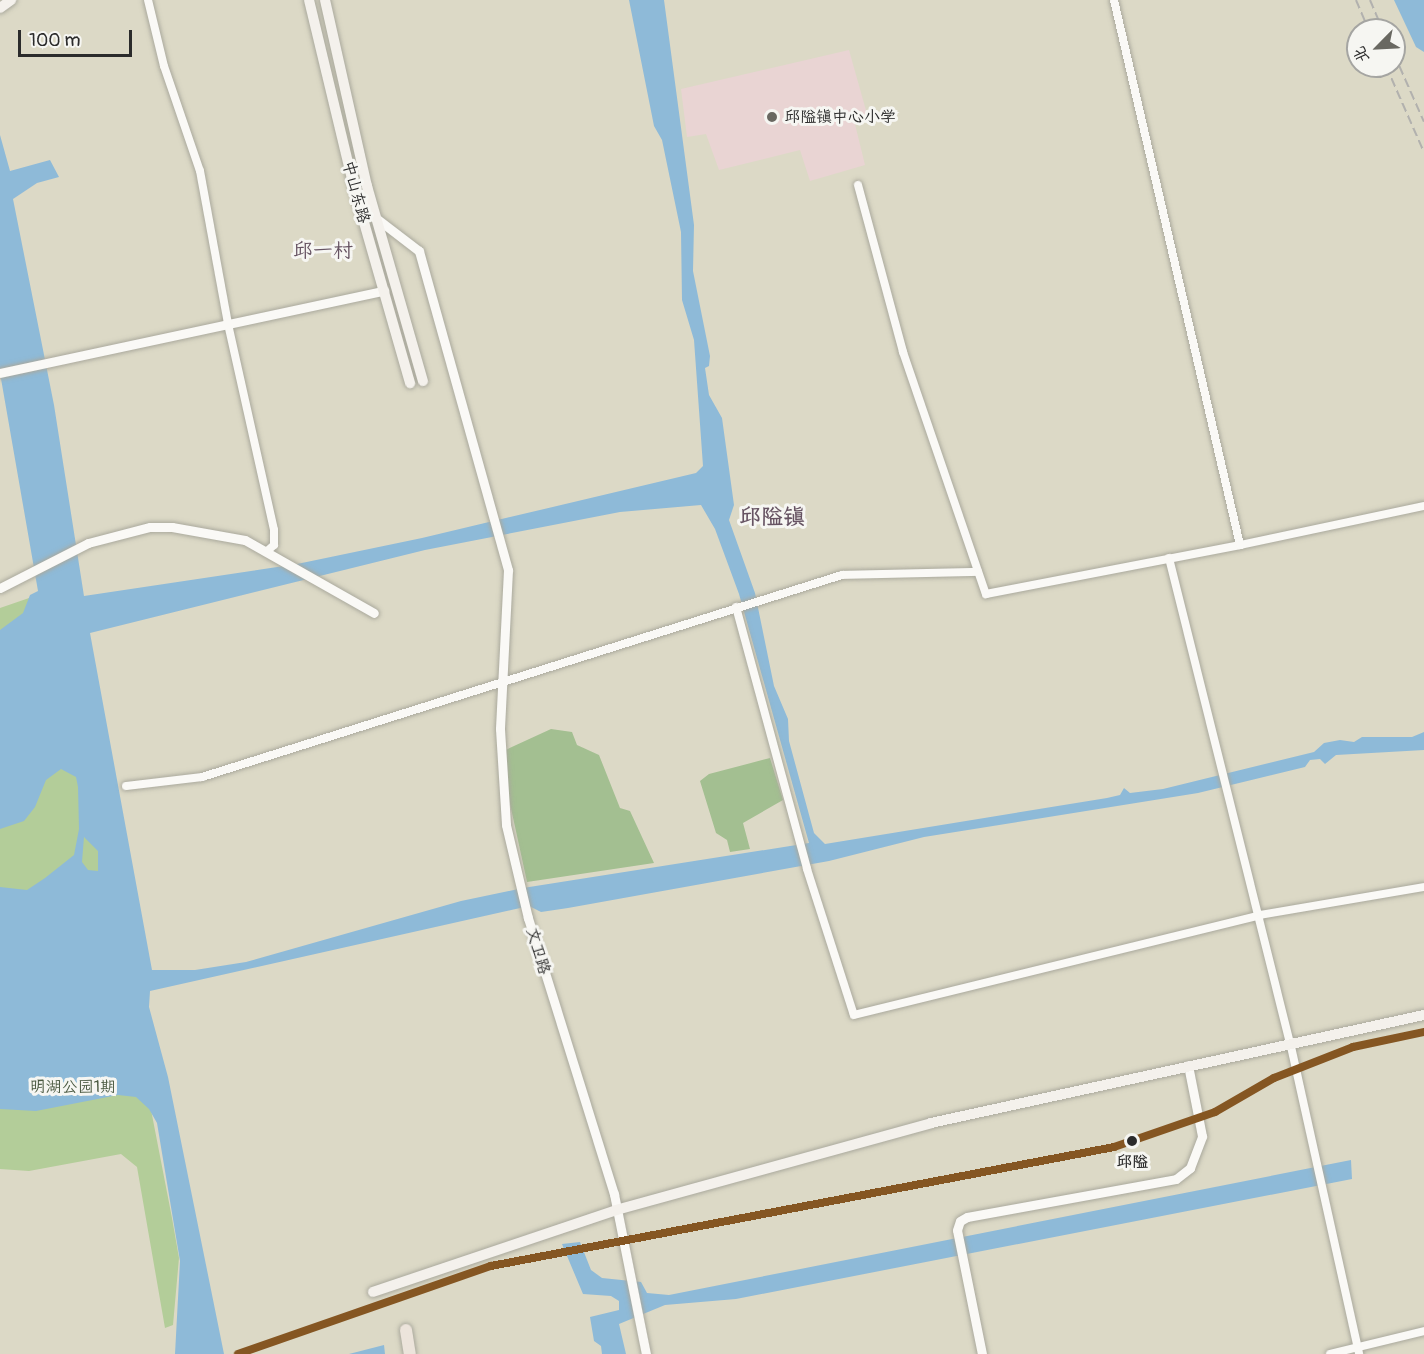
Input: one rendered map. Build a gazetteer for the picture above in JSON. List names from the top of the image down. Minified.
{"streets":{"main road":["中山东路"],"street":["文卫路"]},"crossings":[["中山东路","文卫路"]],"districts":["邱一村","邱隘镇"],"parks":["明湖公园1期"],"places":["邱隘镇中心小学","邱隘"],"scale_bar":"100 m","north":"bottom left"}
